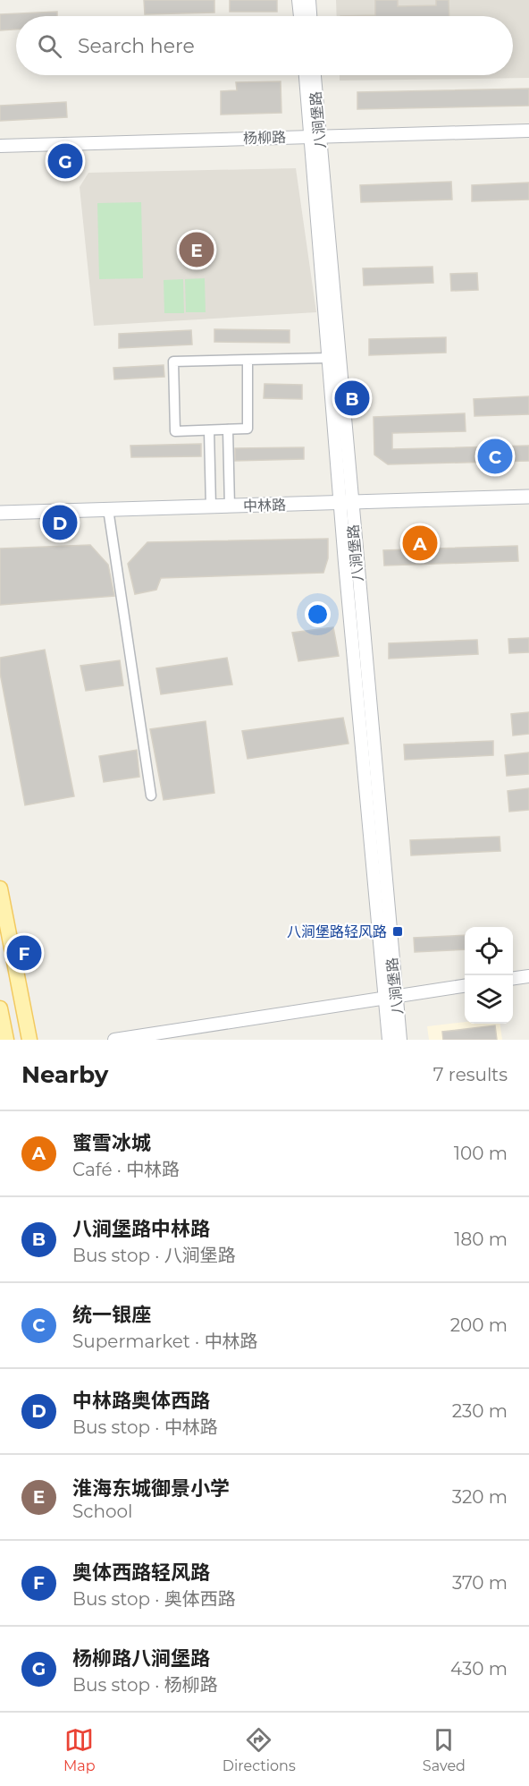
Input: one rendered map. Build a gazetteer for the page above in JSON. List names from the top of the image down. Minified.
{"streets":{"main road":["中林路"],"street":["八涧堡路","杨柳路"]},"crossings":[["八涧堡路","杨柳路"],["八涧堡路","中林路"]],"places":{"transit":["八涧堡路轻风路"]},"page":{"search":"Search here","pins":["G","E","B","C","D","A","F"],"heading":["Nearby","7 results"],"list":[{"mark":"A","name":"蜜雪冰城","note":"Café · 中林路","value":"100 m"},{"mark":"B","name":"八涧堡路中林路","note":"Bus stop · 八涧堡路","value":"180 m"},{"mark":"C","name":"统一银座","note":"Supermarket · 中林路","value":"200 m"},{"mark":"D","name":"中林路奥体西路","note":"Bus stop · 中林路","value":"230 m"},{"mark":"E","name":"淮海东城御景小学","note":"School","value":"320 m"},{"mark":"F","name":"奥体西路轻风路","note":"Bus stop · 奥体西路","value":"370 m"},{"mark":"G","name":"杨柳路八涧堡路","note":"Bus stop · 杨柳路","value":"430 m"}],"nav":["Map","Directions","Saved"]}}
